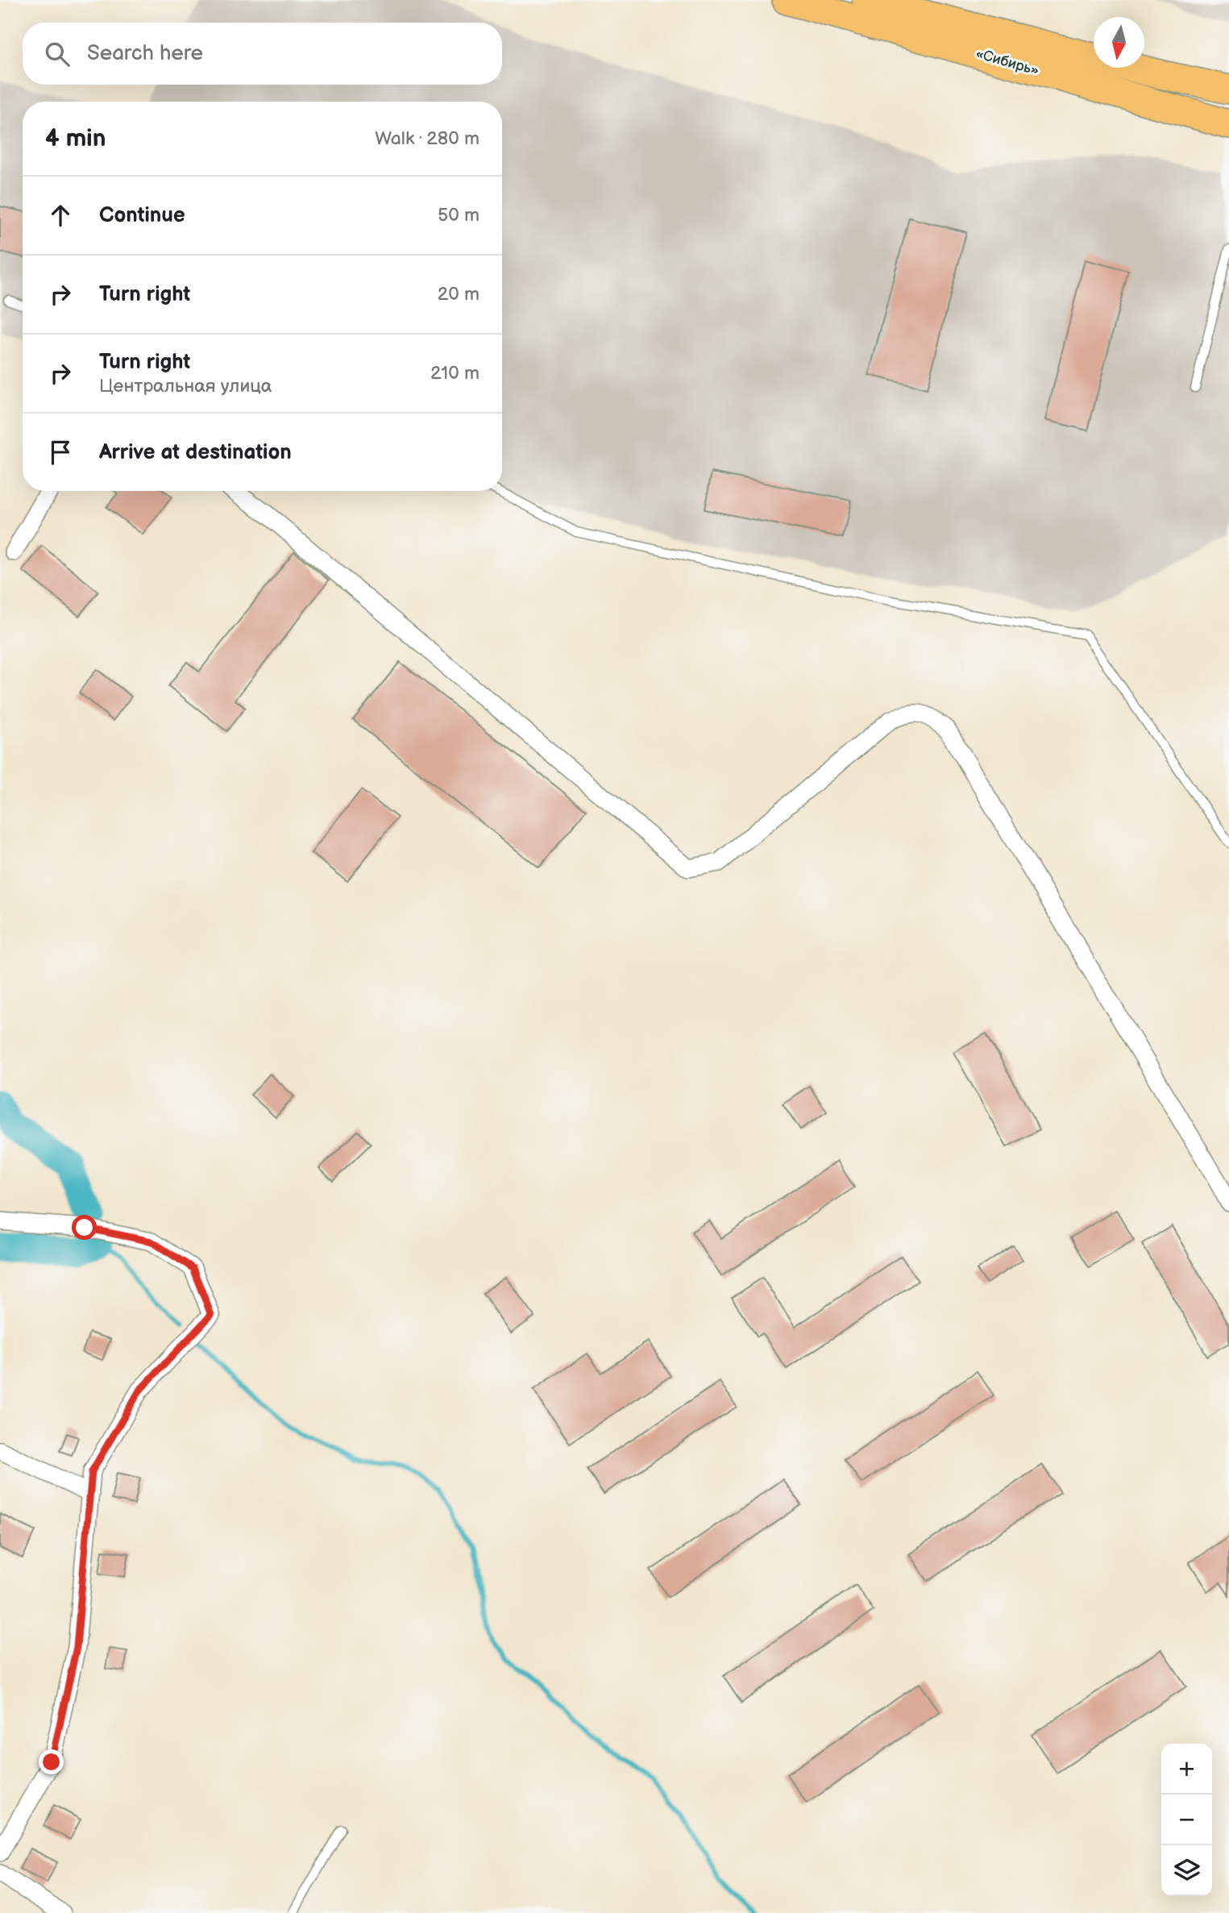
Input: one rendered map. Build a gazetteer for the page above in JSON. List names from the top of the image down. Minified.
{"streets":{"highway":["«Сибирь»"]},"north":"bottom","page":{"search":"Search here","heading":["4 min","Walk · 280 m"],"list":[["Continue","50 m"],["Turn right","20 m"],["Turn right","Центральная улица","210 m"],"Arrive at destination"],"map_buttons":["+","−"]}}
